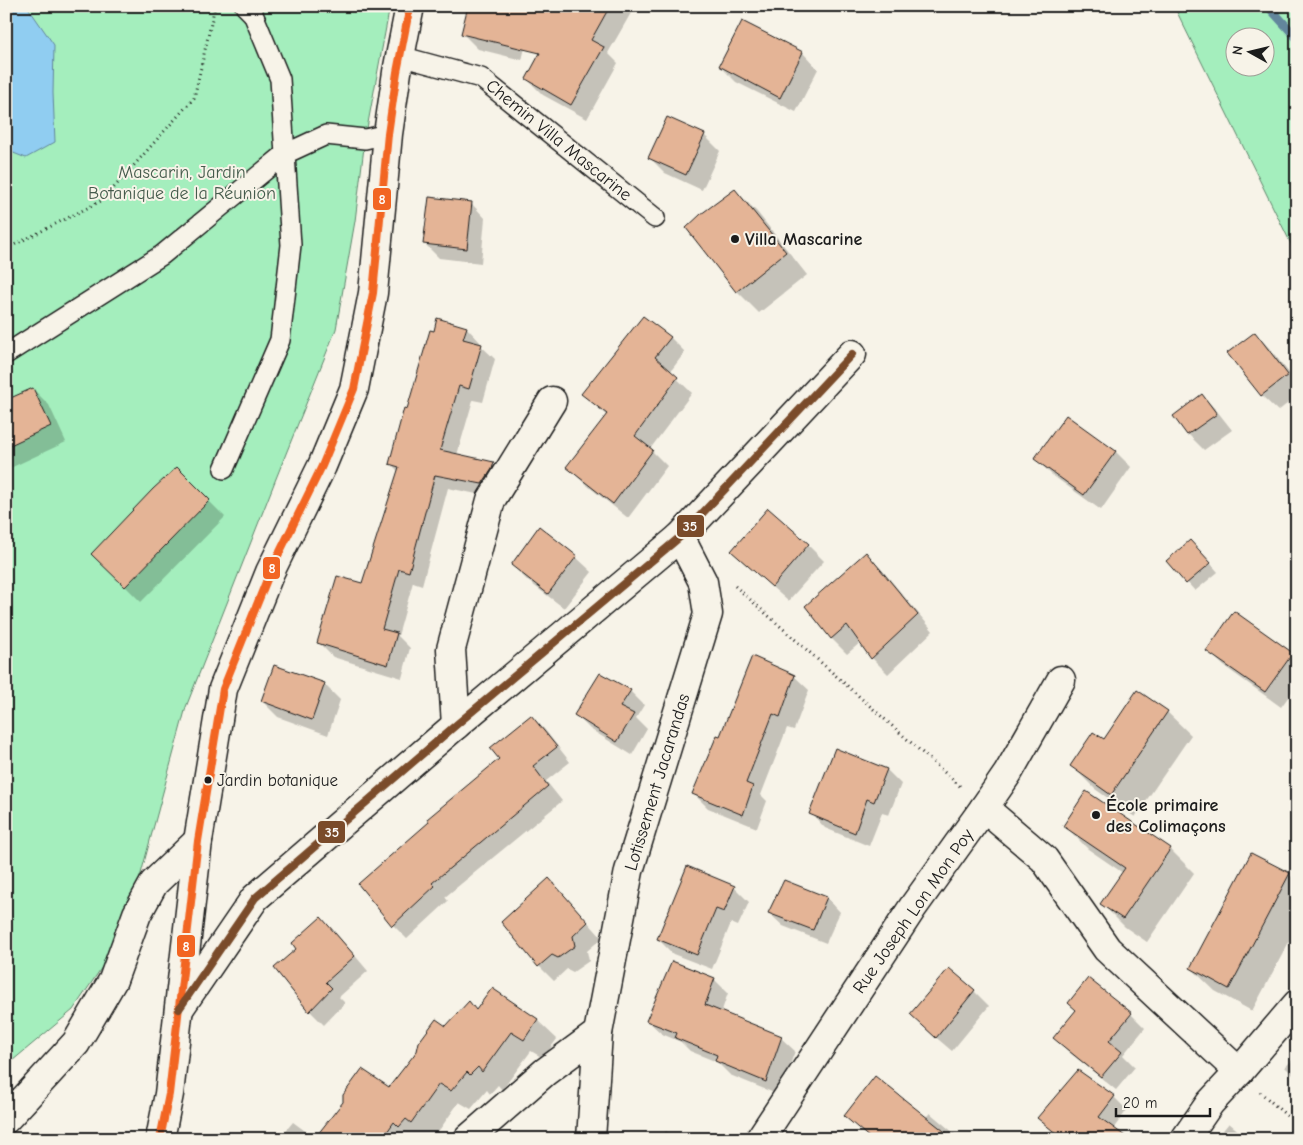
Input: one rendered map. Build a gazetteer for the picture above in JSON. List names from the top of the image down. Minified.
{"streets":{"street":["Lotissement Jacarandas","Rue Joseph Lon Mon Poy"],"lane":["Chemin Villa Mascarine"]},"parks":["Mascarin, Jardin Botanique de la Réunion"],"places":["Villa Mascarine","Jardin botanique","École primaire des Colimaçons"],"lines":["transit line 8","transit line 35"],"scale_bar":"20 m","north":"left"}
